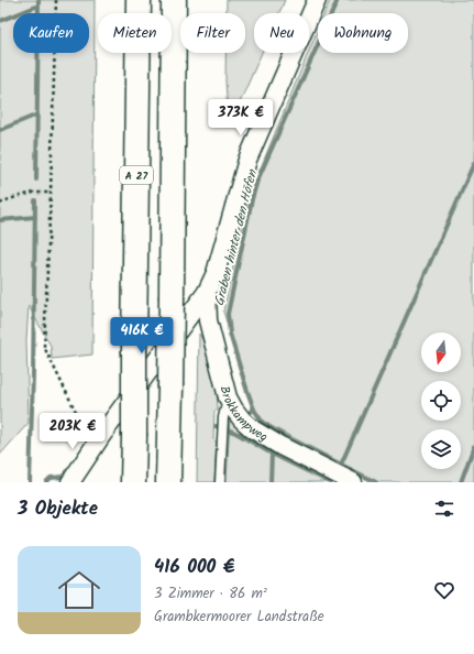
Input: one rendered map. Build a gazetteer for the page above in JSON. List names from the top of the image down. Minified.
{"streets":{"highway":["A 27"],"street":["Brokkampweg"]},"water":["Graben hinter den Höfen"],"north":"bottom","page":{"chip":["Kaufen","Mieten","Filter","Neu","Wohnung"],"price":["373K €","416K €","203K €"],"heading":"3 Objekte","list":[{"name":"416 000 €","note":"3 Zimmer · 86 m² · Grambkermoorer Landstraße"}]}}
